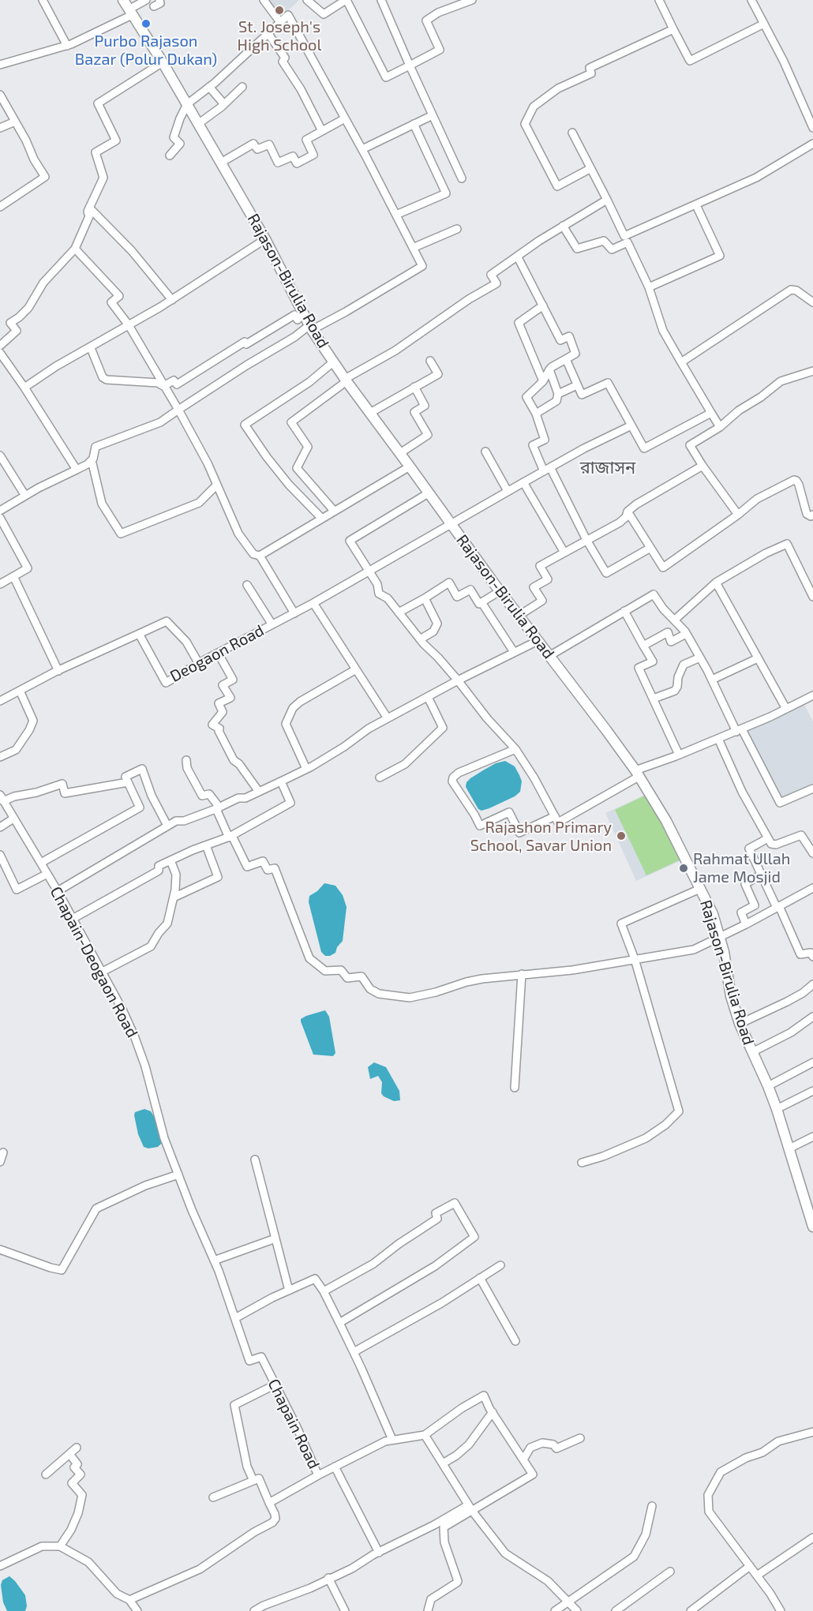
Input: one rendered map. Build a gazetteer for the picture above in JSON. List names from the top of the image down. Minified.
{"streets":{"street":["Rajason-Birulia Road","Deogaon Road","Chapain-Deogaon Road","Chapain Road"]},"crossings":[["Rajason-Birulia Road","Deogaon Road"],["Chapain-Deogaon Road","Chapain Road"]],"districts":["রাজাসন"],"places":["St. Joseph's High School","Purbo Rajason Bazar (Polur Dukan)","Rajashon Primary School, Savar Union","Rahmat Ullah Jame Mosjid"]}
